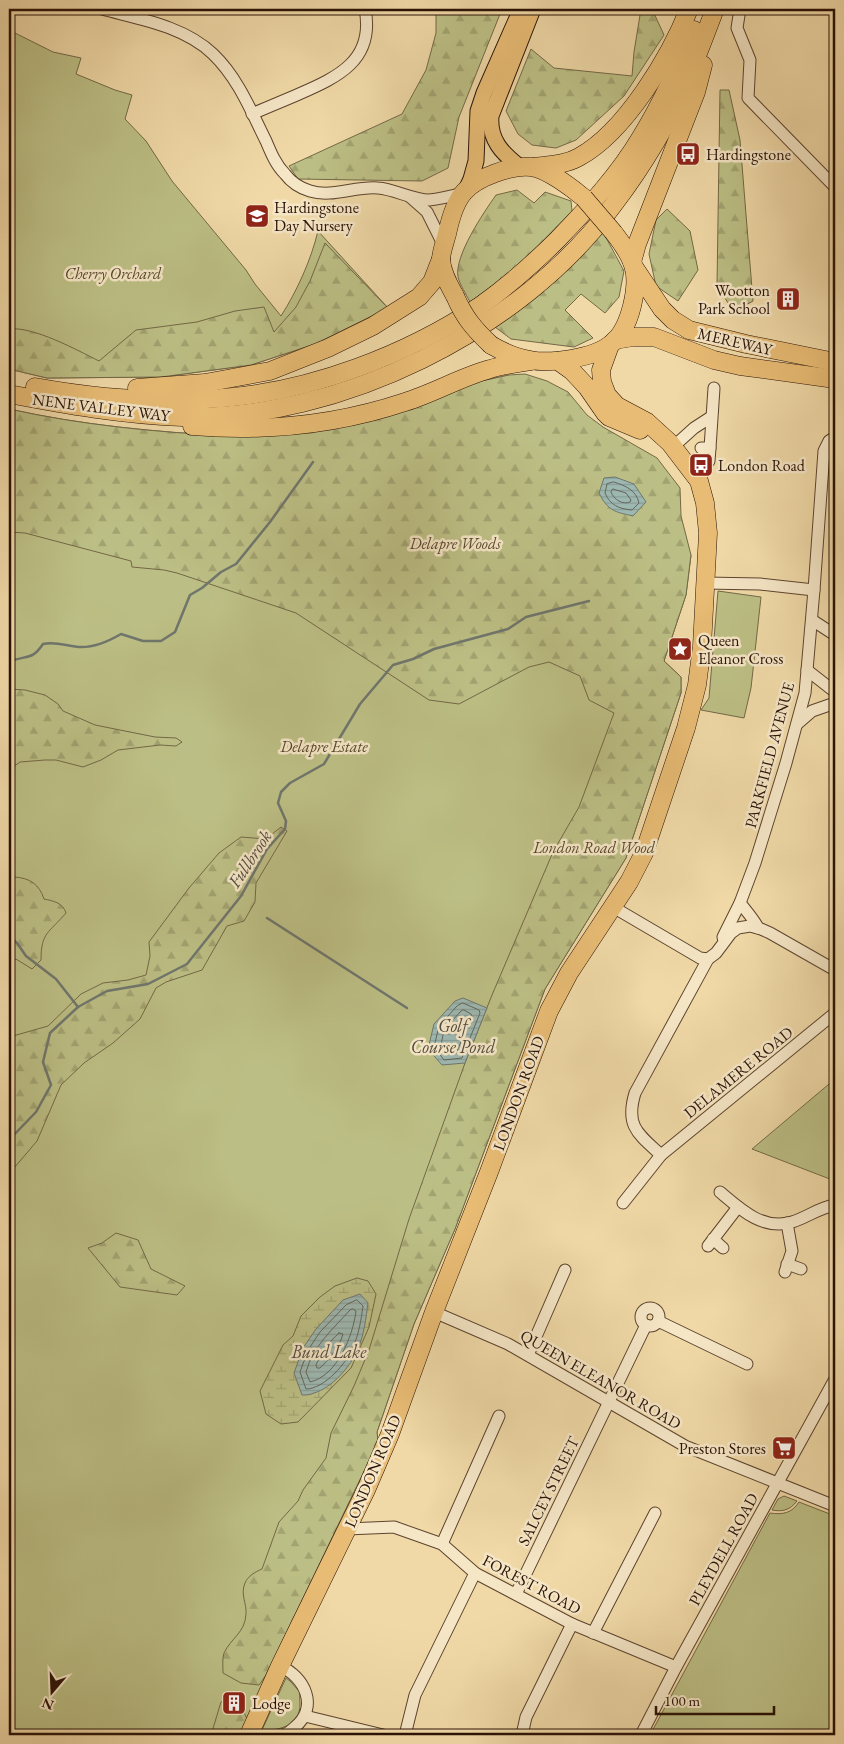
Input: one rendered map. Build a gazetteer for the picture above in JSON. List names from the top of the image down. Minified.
{"streets":{"highway":["MEREWAY","NENE VALLEY WAY","LONDON ROAD"],"street":["PARKFIELD AVENUE","DELAMERE ROAD","QUEEN ELEANOR ROAD","SALCEY STREET","PLEYDELL ROAD","FOREST ROAD"]},"crossings":[["MEREWAY","LONDON ROAD"],["PARKFIELD AVENUE","DELAMERE ROAD"],["LONDON ROAD","QUEEN ELEANOR ROAD"],["LONDON ROAD","FOREST ROAD"],["QUEEN ELEANOR ROAD","SALCEY STREET"],["QUEEN ELEANOR ROAD","PLEYDELL ROAD"],["SALCEY STREET","FOREST ROAD"],["PLEYDELL ROAD","FOREST ROAD"]],"water":["Fullbrook","Golf Course Pond","Bund Lake"],"parks":["Cherry Orchard","Delapre Woods","Delapre Estate","London Road Wood"],"places":{"bus stop":["Hardingstone","London Road"],"school or university":["Hardingstone Day Nursery"],"building":["Wootton Park School","Lodge"],"place":["Queen Eleanor Cross"],"supermarket":["Preston Stores"]},"scale_bar":"100 m","north":"bottom"}
